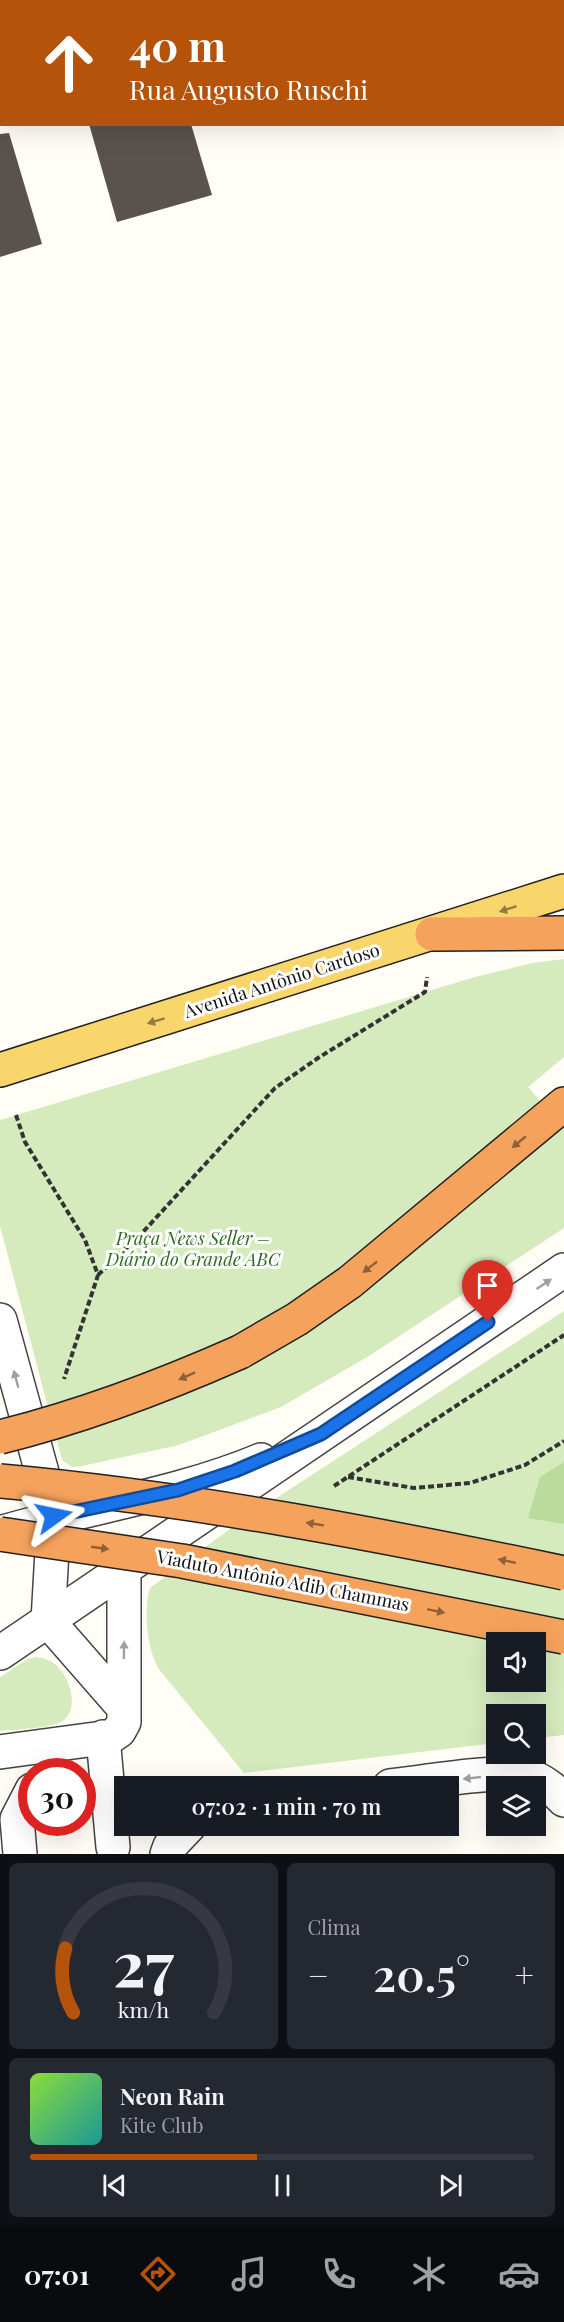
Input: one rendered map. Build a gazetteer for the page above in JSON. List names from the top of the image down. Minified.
{"streets":{"highway":["Viaduto Antônio Adib Chammas"],"main road":["Avenida Antônio Cardoso"]},"one_way":["Avenida Antônio Cardoso"],"parks":["Praça News Seller – Diário do Grande ABC"],"page":{"turn":["40 m","Rua Augusto Ruschi"],"limit":"30","trip":"07:02 · 1 min · 70 m","tile":"Clima","heat":["−","20.5°","+"],"song":["Neon Rain","Kite Club"],"tabs":"07:01","gauge":["27","km/h"]}}
